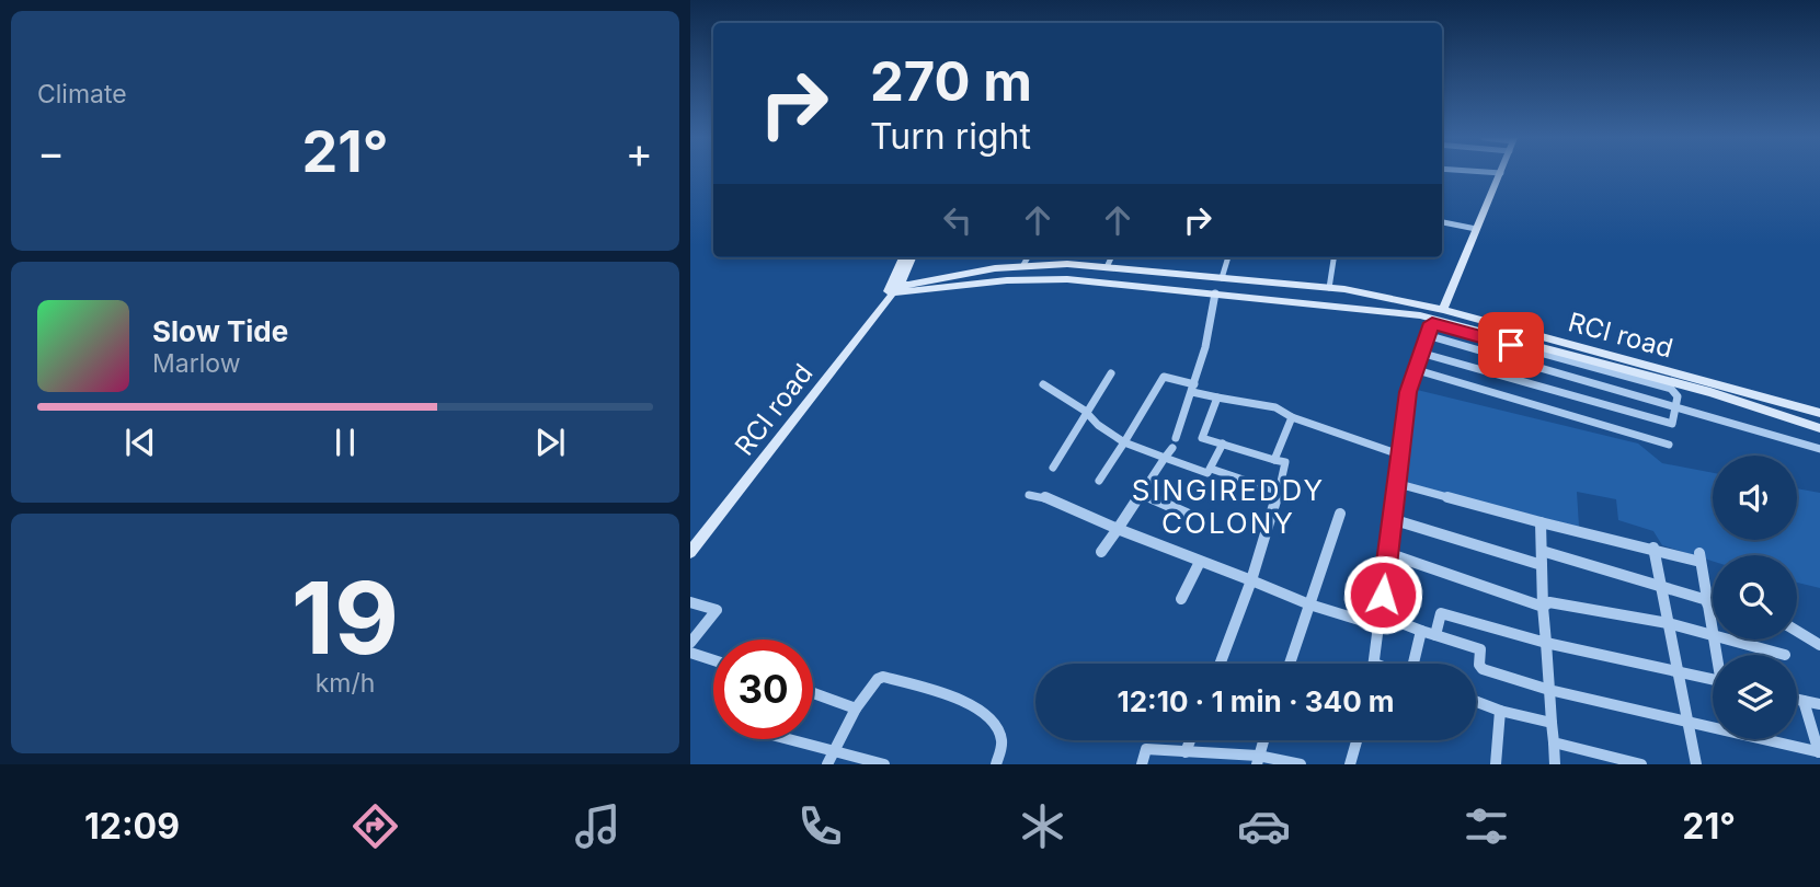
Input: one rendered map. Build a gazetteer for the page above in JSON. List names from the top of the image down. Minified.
{"streets":{"main road":["RCI road"]},"districts":["SINGIREDDY COLONY"],"page":{"tile":["Climate",["19","km/h"]],"turn":["270 m","Turn right"],"heat":["−","21°","+"],"song":["Slow Tide","Marlow"],"limit":"30","trip":"12:10 · 1 min · 340 m","tabs":["12:09","21°"]}}
